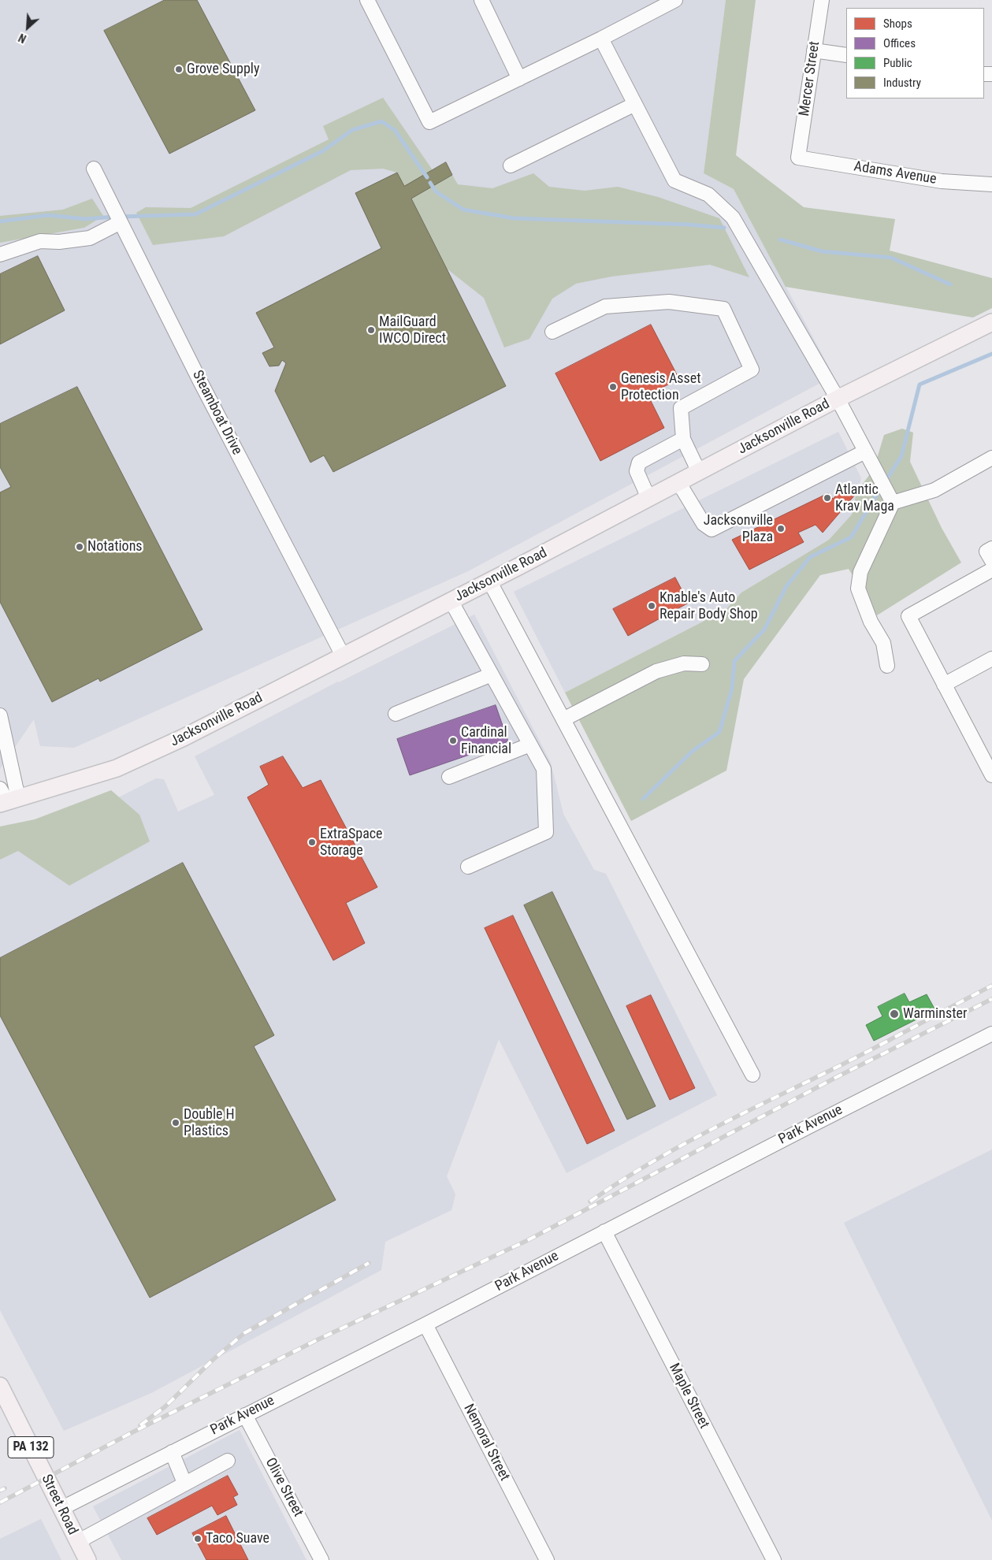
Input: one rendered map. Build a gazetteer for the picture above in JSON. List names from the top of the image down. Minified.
{"streets":{"main road":["Jacksonville Road","PA 132","Street Road"],"street":["Mercer Street","Adams Avenue","Steamboat Drive","Park Avenue","Maple Street","Nemoral Street","Olive Street"]},"crossings":[["Mercer Street","Adams Avenue"],["Steamboat Drive","Jacksonville Road"],["Park Avenue","Maple Street"],["Park Avenue","Nemoral Street"],["Park Avenue","Olive Street"],["Park Avenue","Street Road"]],"places":["Grove Supply","MailGuard IWCO Direct","Genesis Asset Protection","Atlantic Krav Maga","Jacksonville Plaza","Notations","Knable's Auto Repair Body Shop","Cardinal Financial","ExtraSpace Storage","Warminster","Double H Plastics","Taco Suave"],"legend":["Shops","Offices","Public","Industry"],"north":"bottom left"}
